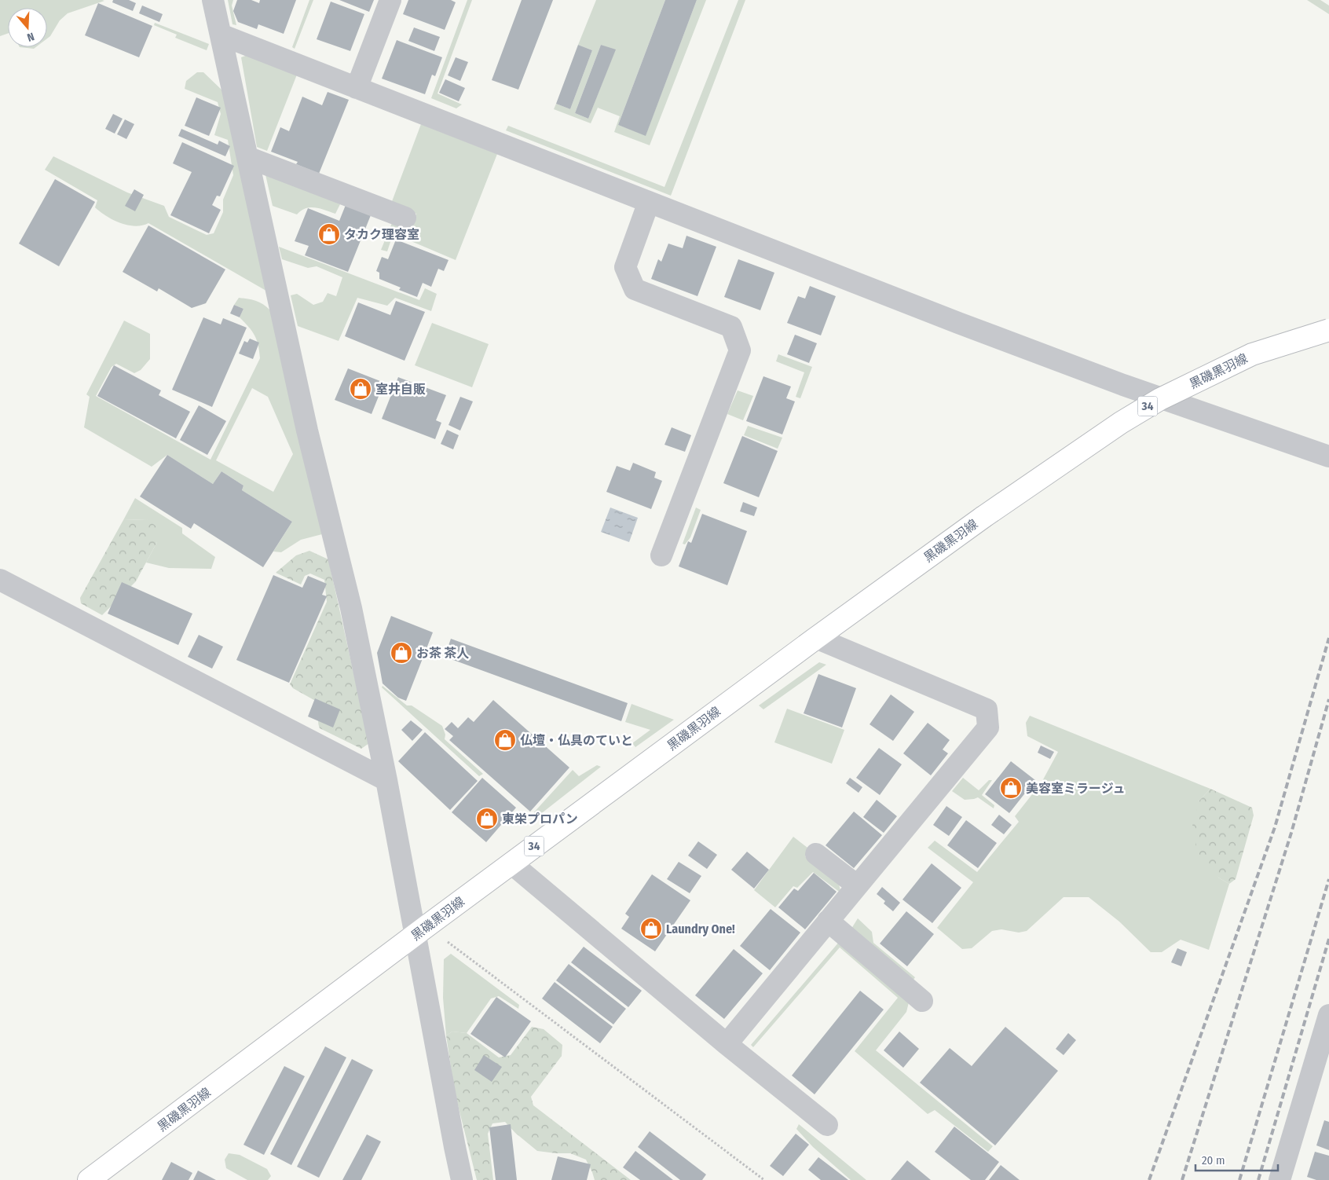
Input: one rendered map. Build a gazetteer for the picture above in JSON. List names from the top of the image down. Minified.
{"streets":{"main road":["黒磯黒羽線","34"]},"places":{"shop":["タカク理容室","室井自販","お茶 茶人","仏壇・仏具のていと","美容室ミラージュ","東栄プロパン","Laundry One!"]},"scale_bar":"20 m","north":"bottom"}
